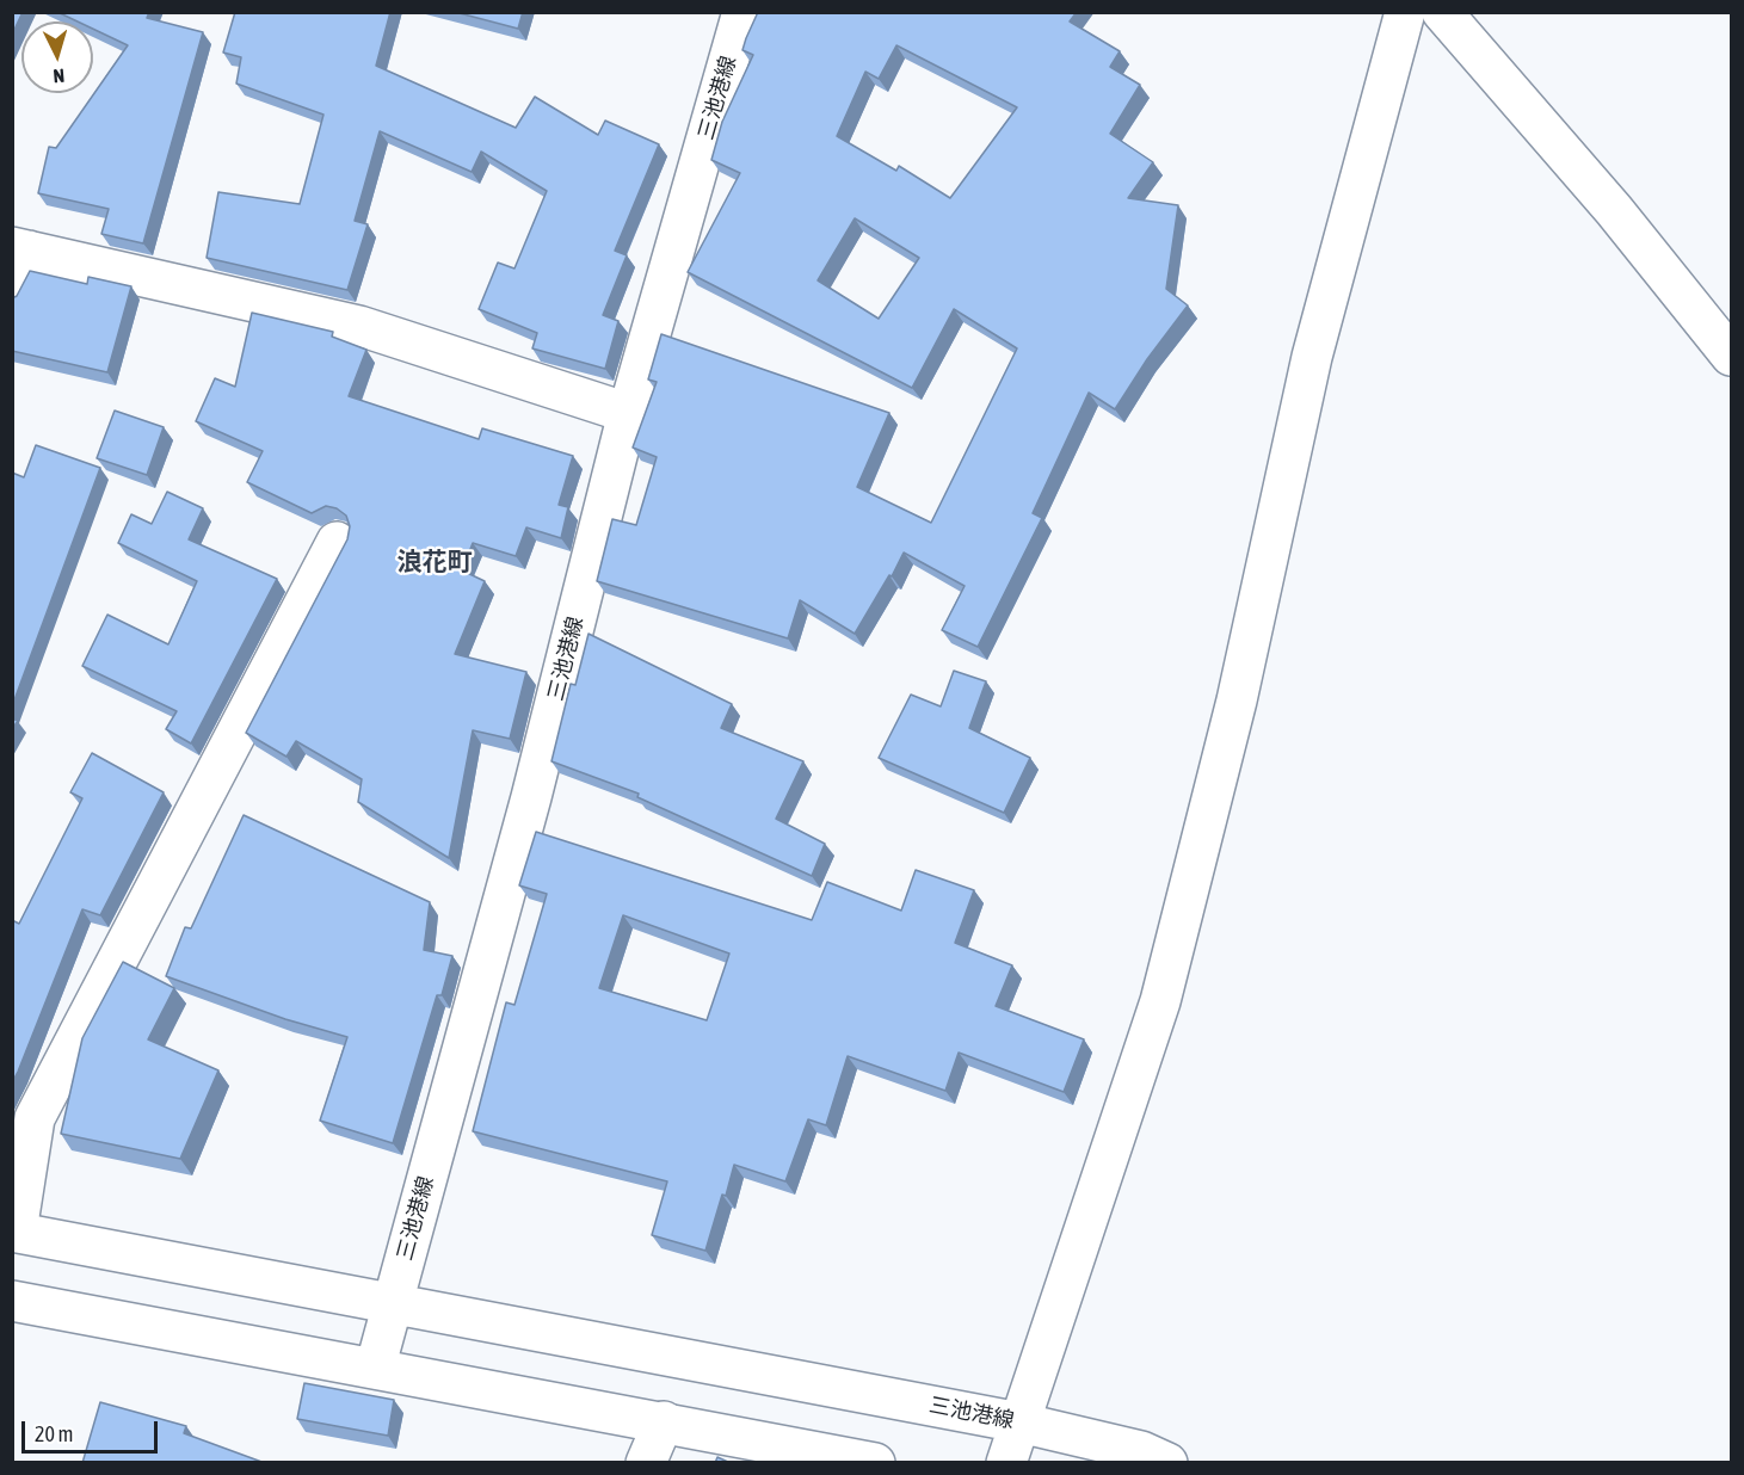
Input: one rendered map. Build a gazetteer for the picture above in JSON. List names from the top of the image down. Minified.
{"streets":{"main road":["三池港線"]},"districts":["浪花町"],"scale_bar":"20 m","north":"bottom"}
